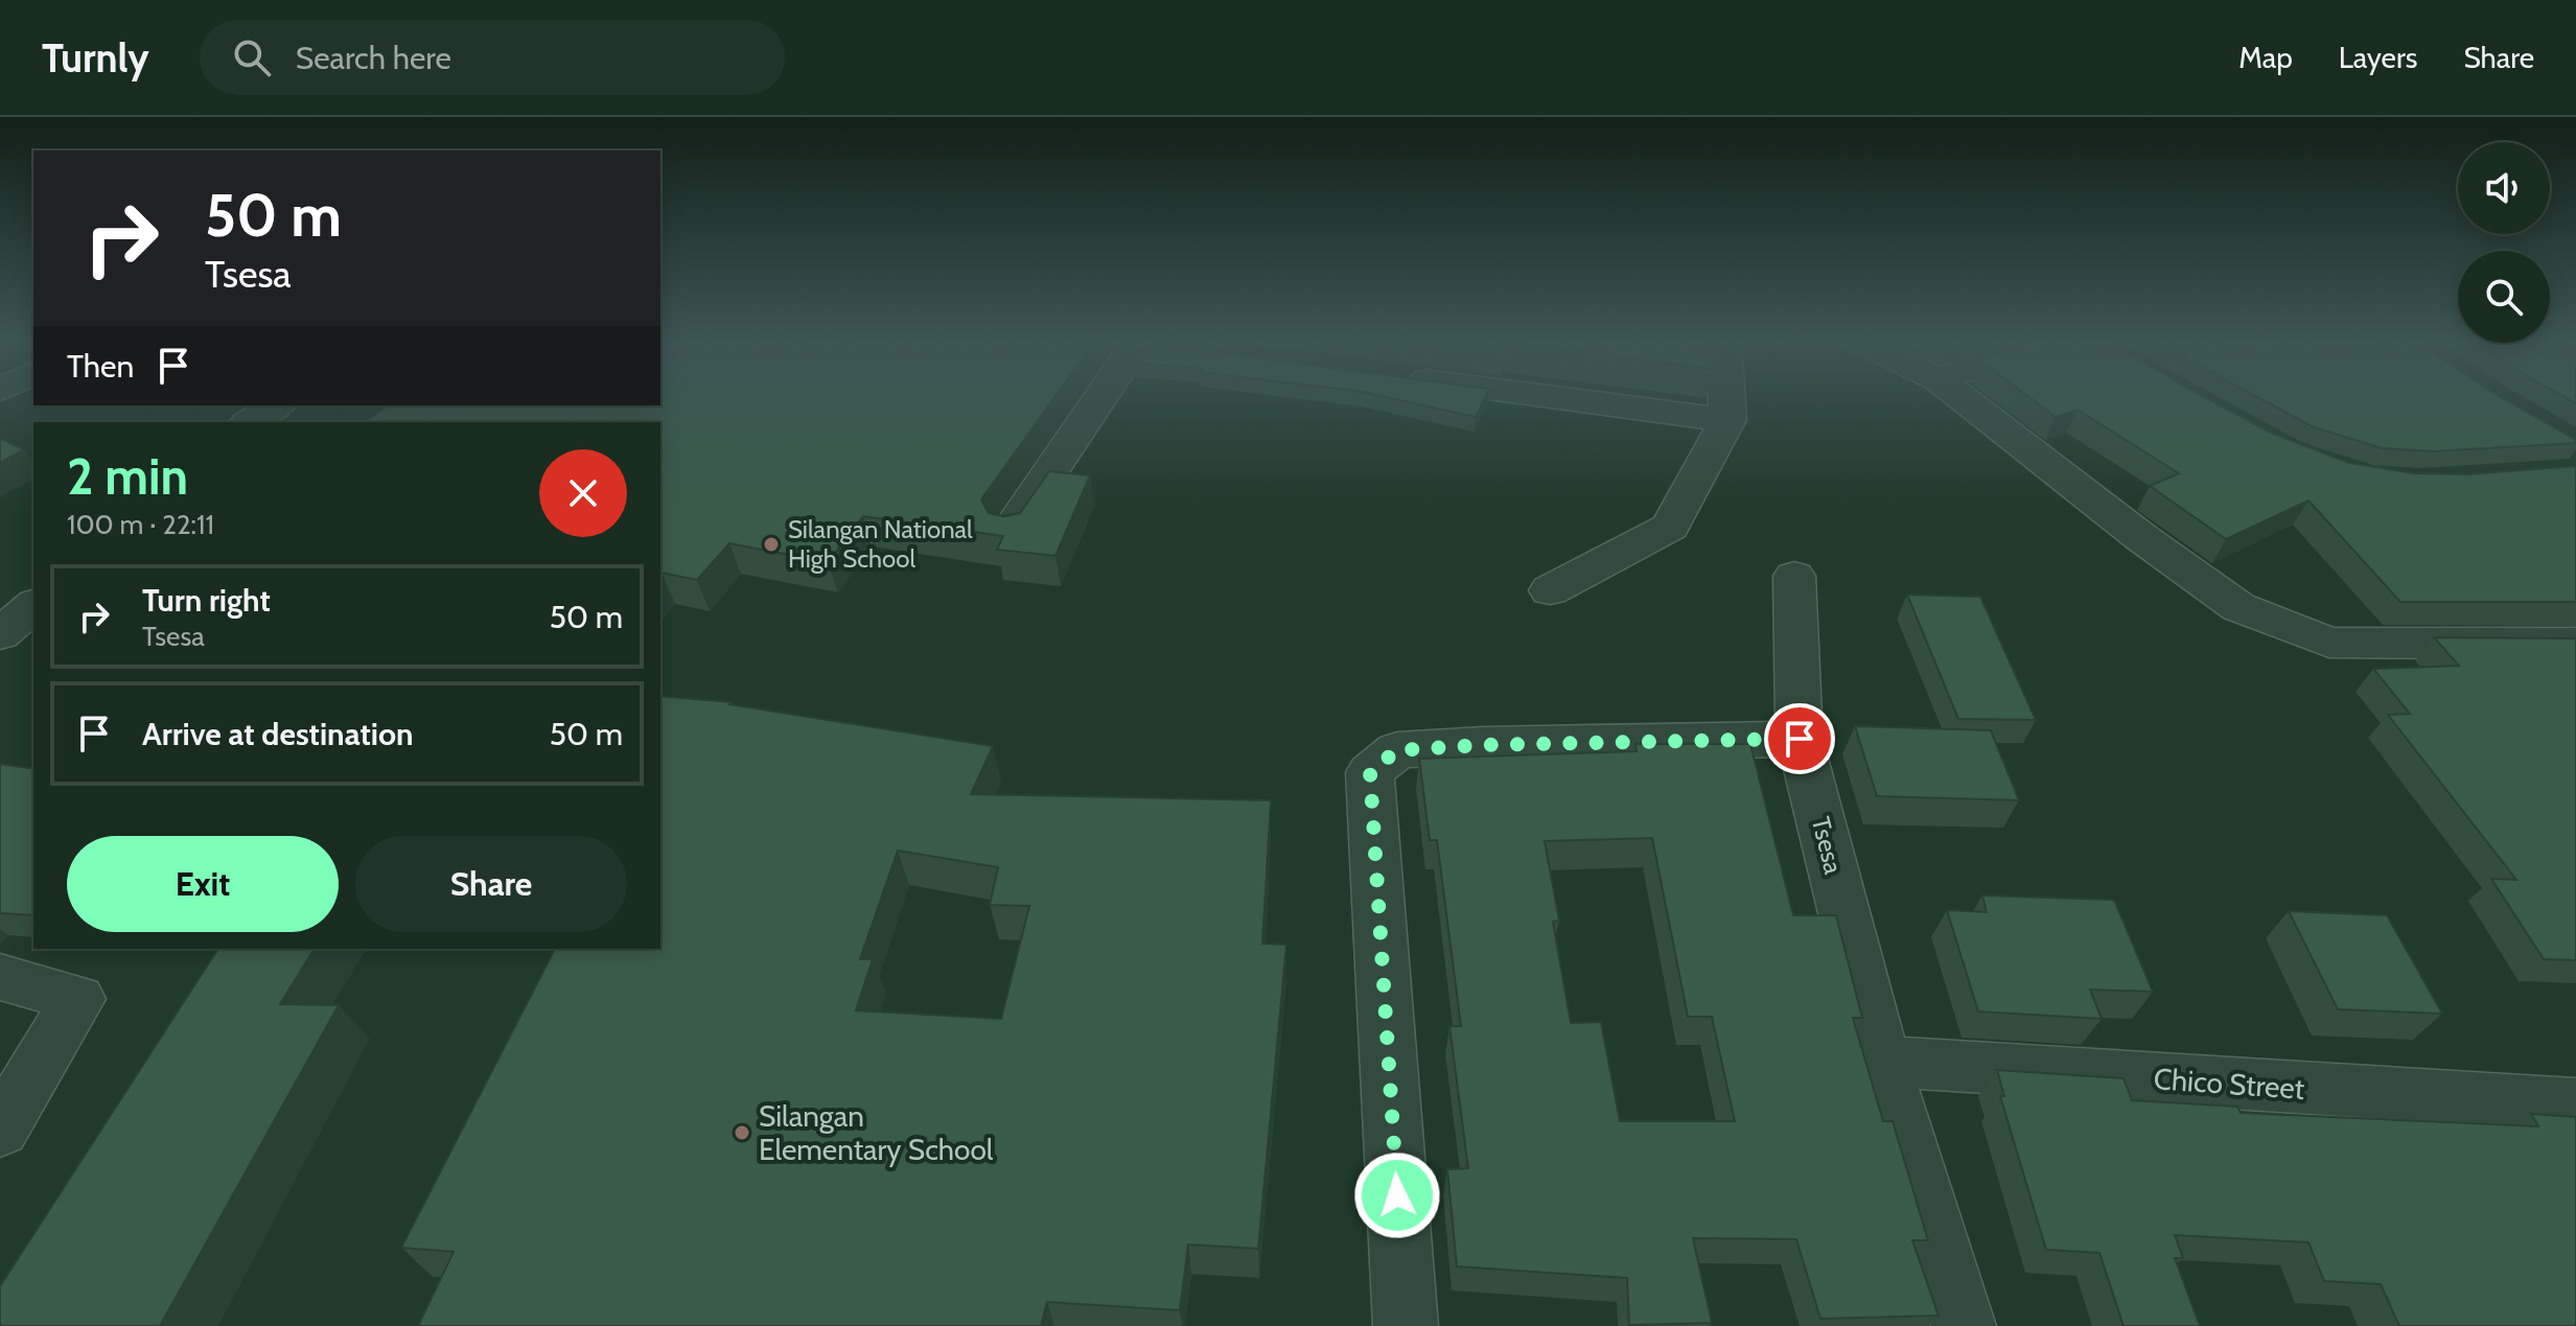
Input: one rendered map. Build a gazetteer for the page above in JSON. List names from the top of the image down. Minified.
{"streets":{"street":["Tsesa","Chico Street"]},"crossings":[["Tsesa","Chico Street"]],"places":["Silangan National High School","Silangan Elementary School"],"page":{"header":"Turnly","search":"Search here","nav":["Map","Layers","Share"],"turn":["50 m","Tsesa"],"then":"Then","heading":["2 min","100 m · 22:11"],"list":[{"name":"Turn right","note":"Tsesa","value":"50 m"},{"name":"Arrive at destination","value":"50 m"}],"buttons":["Exit","Share"]}}
